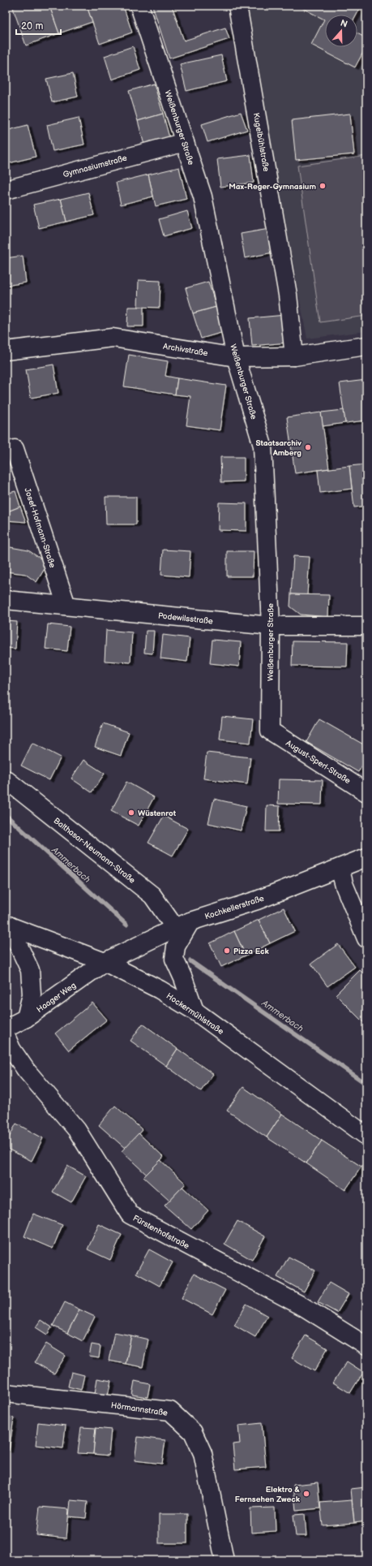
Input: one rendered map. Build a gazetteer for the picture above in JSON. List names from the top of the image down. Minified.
{"streets":{"street":["Weißenburger Straße","Kugelbühlstraße","Gymnasiumstraße","Archivstraße","Josef-Hofmann-Straße","Podewilsstraße","August-Sperl-Straße","Balthasar-Neumann-Straße","Kochkellerstraße","Haager Weg","Hockermühlstraße","Fürstenhofstraße","Hörmannstraße"]},"crossings":[["Weißenburger Straße","Gymnasiumstraße"],["Weißenburger Straße","Archivstraße"],["Weißenburger Straße","Podewilsstraße"],["Weißenburger Straße","August-Sperl-Straße"],["Kugelbühlstraße","Archivstraße"],["Josef-Hofmann-Straße","Podewilsstraße"],["Balthasar-Neumann-Straße","Kochkellerstraße"],["Kochkellerstraße","Haager Weg"],["Kochkellerstraße","Hockermühlstraße"],["Haager Weg","Hockermühlstraße"]],"water":["Ammerbach"],"places":["Max-Reger-Gymnasium","Staatsarchiv Amberg","Wüstenrot","Pizza Eck","Elektro & Fernsehen Zweck"],"scale_bar":"20 m","north":"top"}
